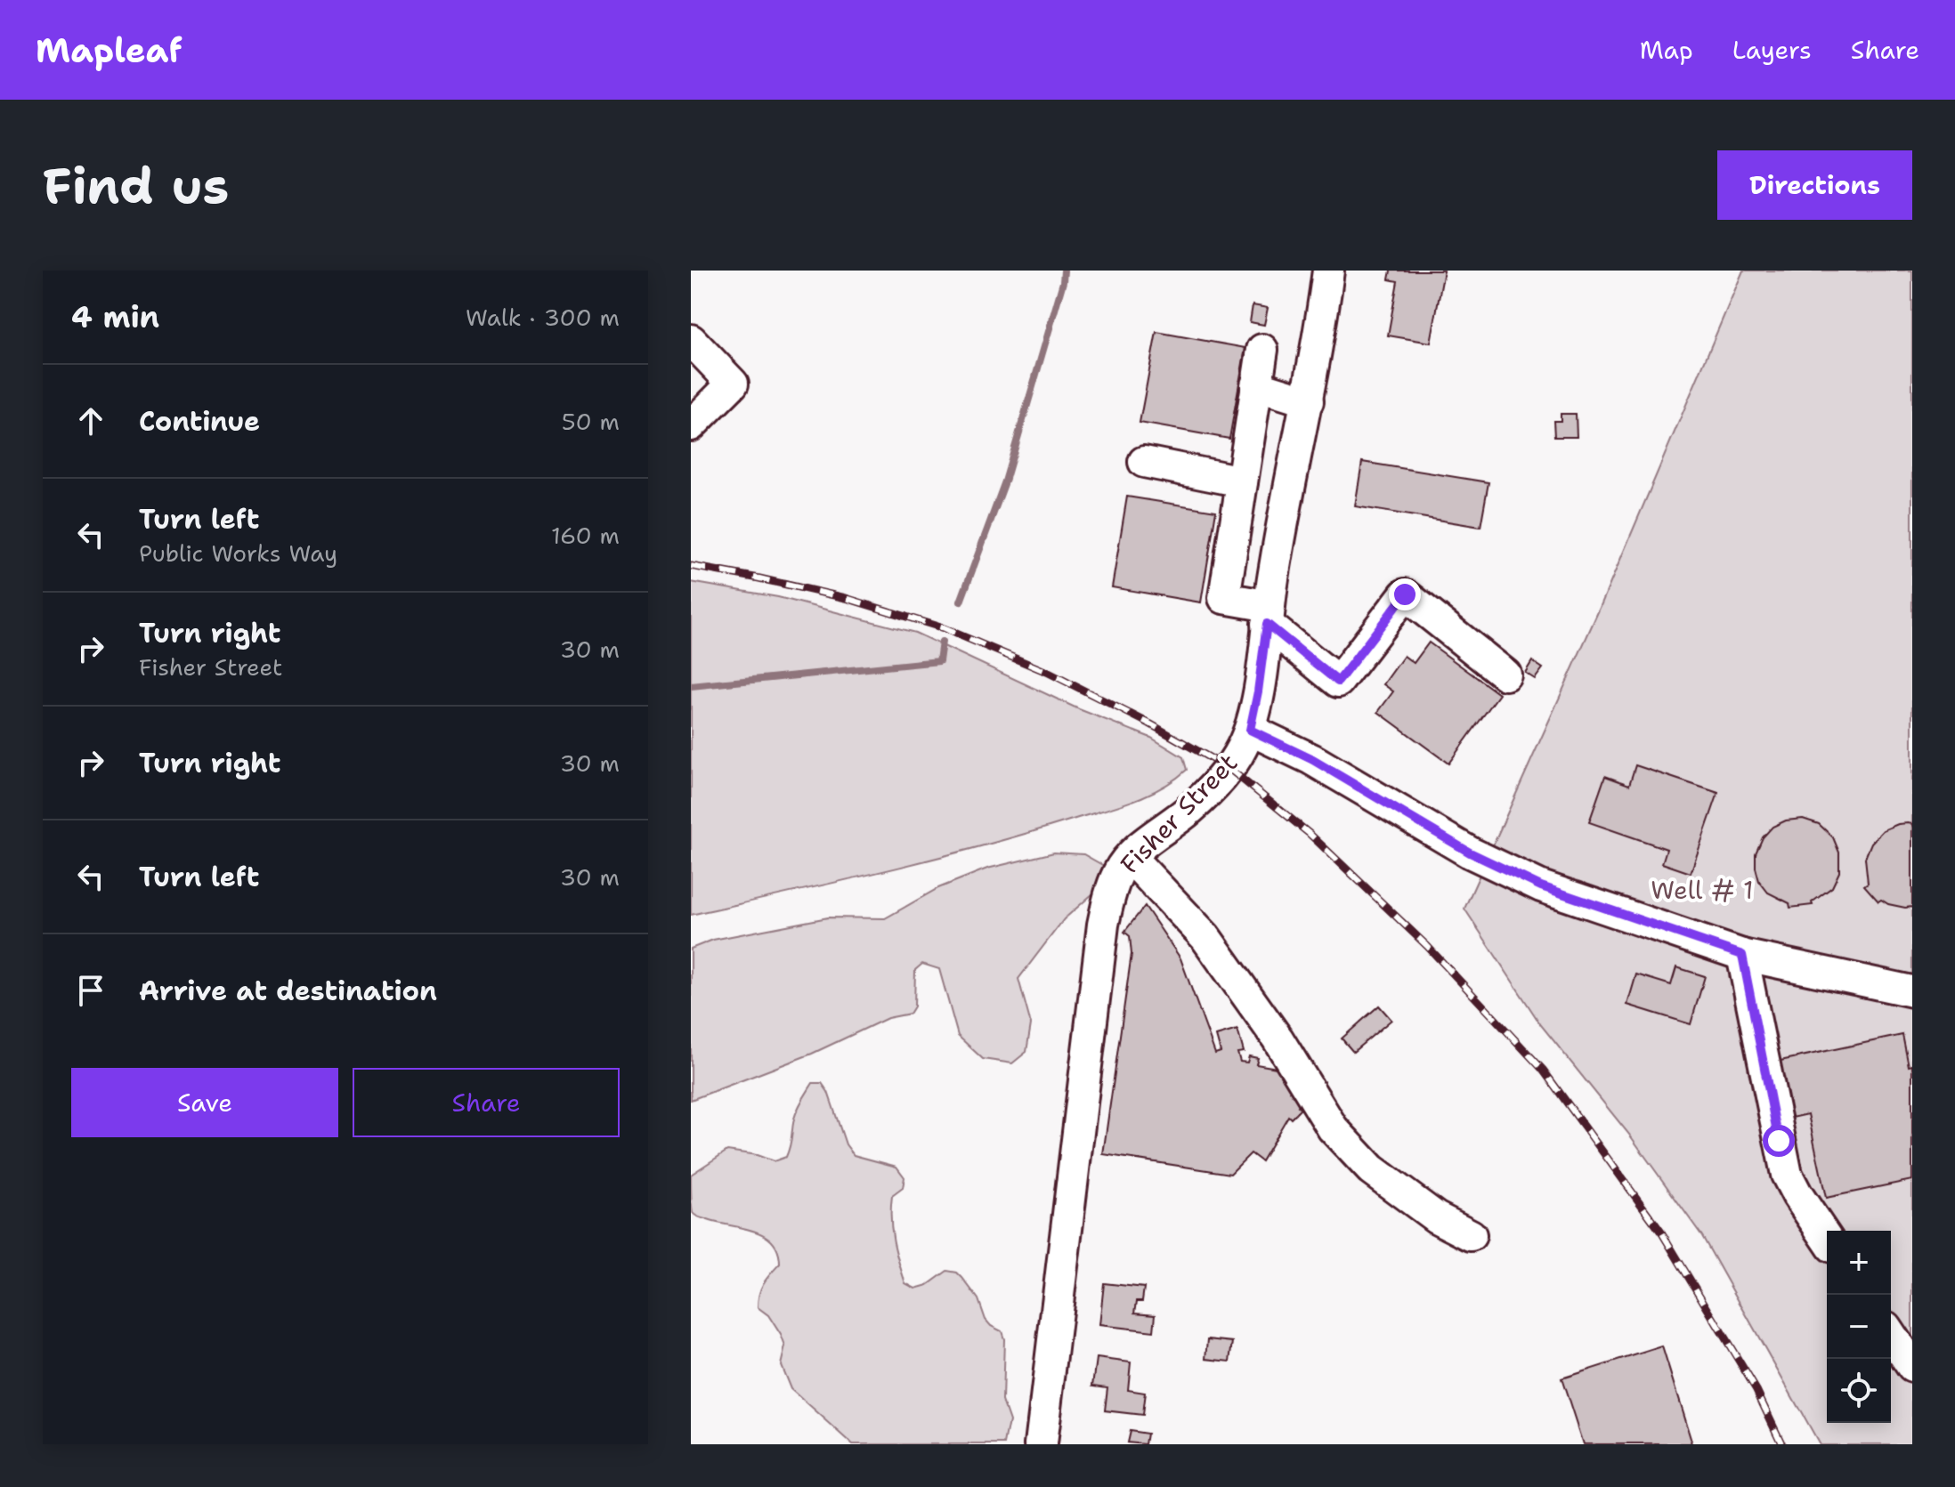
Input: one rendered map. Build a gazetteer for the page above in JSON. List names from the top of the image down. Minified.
{"streets":{"street":["Fisher Street"]},"parks":["Well # 1"],"page":{"header":"Mapleaf","nav":["Map","Layers","Share"],"buttons":["Directions",["Save","Share"]],"title":"Find us","heading":["4 min","Walk · 300 m"],"list":[["Continue","50 m"],["Turn left","Public Works Way","160 m"],["Turn right","Fisher Street","30 m"],["Turn right","30 m"],["Turn left","30 m"],"Arrive at destination"],"map_buttons":["+","−"]}}
